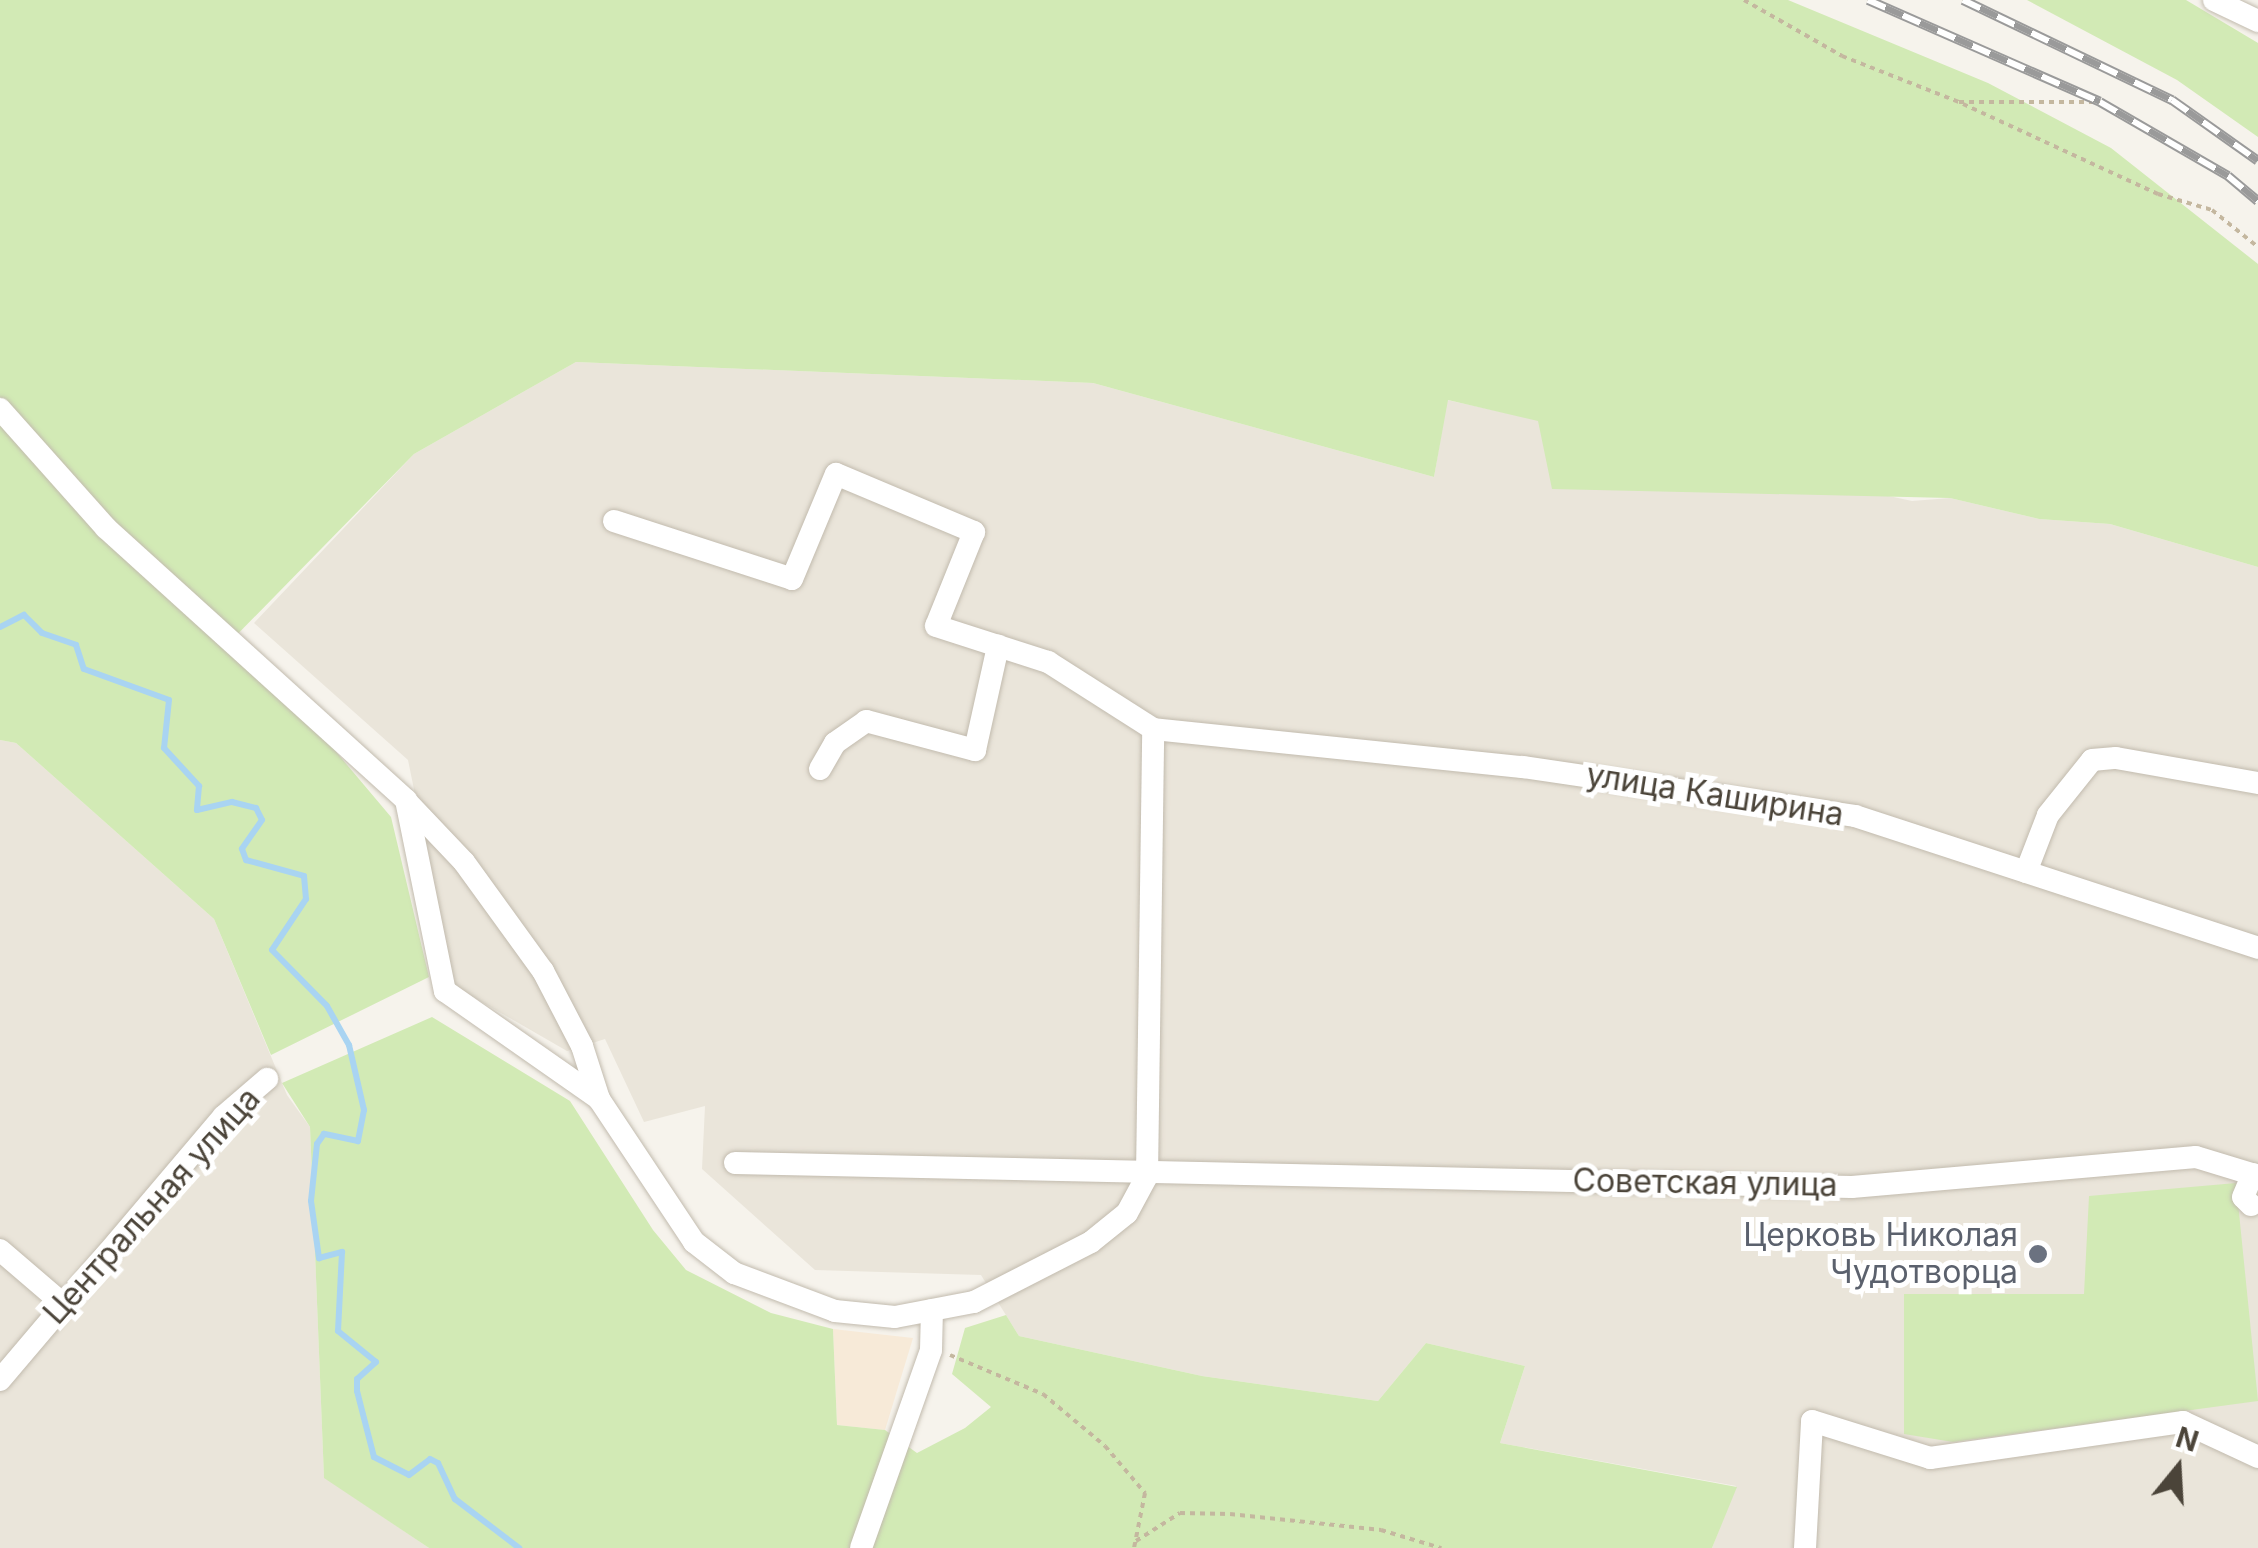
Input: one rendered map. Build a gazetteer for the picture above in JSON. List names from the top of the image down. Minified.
{"streets":{"street":["улица Каширина","Советская улица","Центральная улица"]},"places":["Церковь Николая Чудотворца"],"north":"top"}
